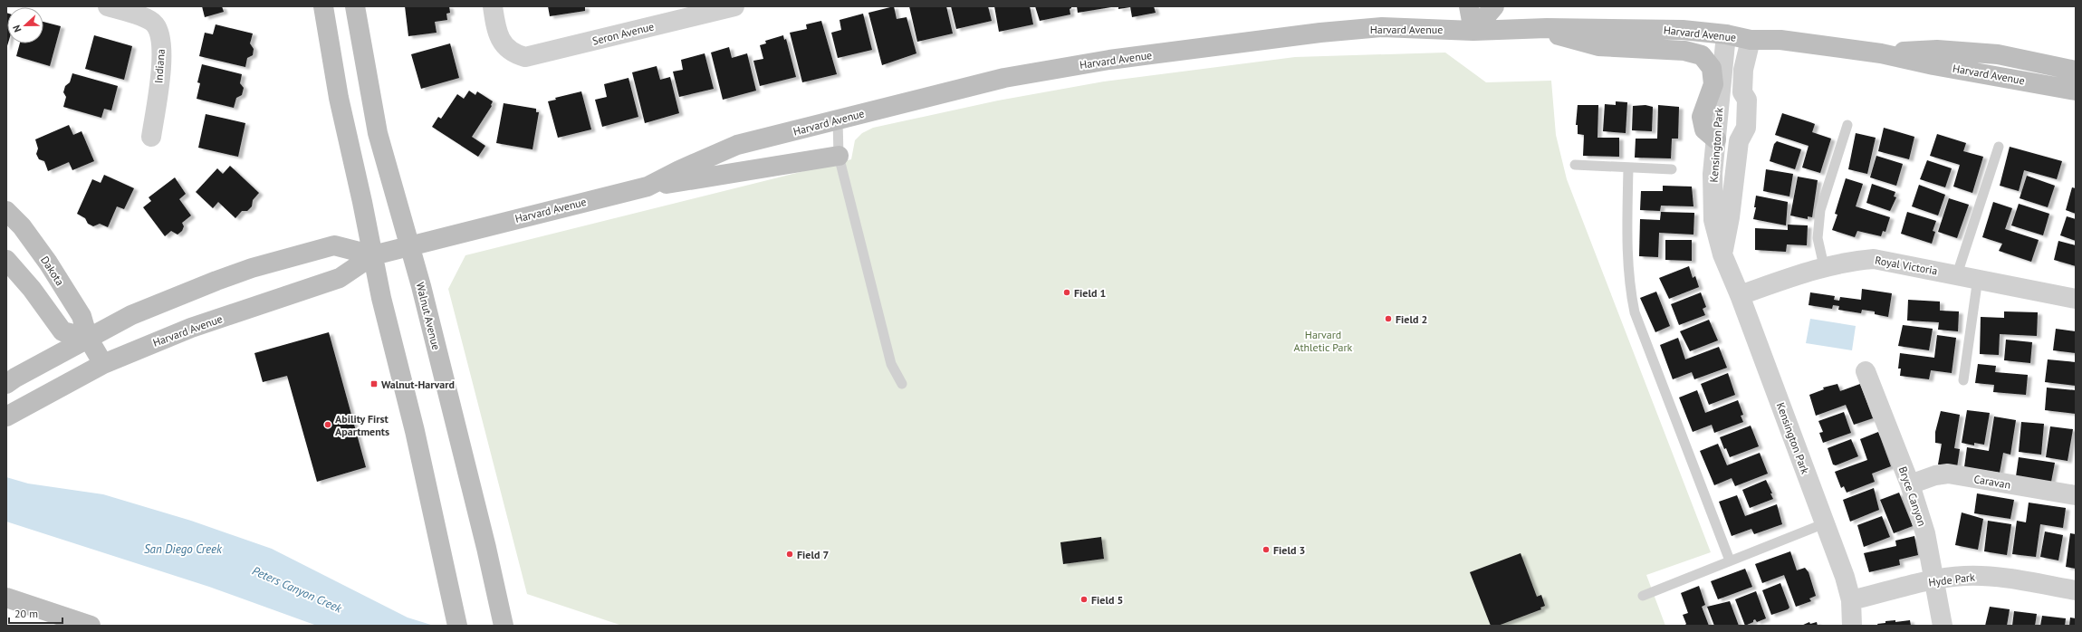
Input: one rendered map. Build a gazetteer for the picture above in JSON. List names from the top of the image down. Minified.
{"streets":{"main road":["Harvard Avenue","Dakota","Walnut Avenue"],"street":["Seron Avenue","Indiana","Kensington Park","Royal Victoria","Caravan","Bryce Canyon","Hyde Park"]},"crossings":[["Harvard Avenue","Kensington Park"],["Harvard Avenue","Dakota"],["Harvard Avenue","Walnut Avenue"],["Kensington Park","Royal Victoria"],["Kensington Park","Hyde Park"],["Caravan","Bryce Canyon"],["Bryce Canyon","Hyde Park"]],"water":["San Diego Creek","Peters Canyon Creek"],"parks":["Harvard Athletic Park"],"places":{"other":["Field 1","Field 2","Ability First Apartments","Field 3","Field 7","Field 5"],"transit":["Walnut-Harvard"]},"scale_bar":"20 m","north":"left"}
